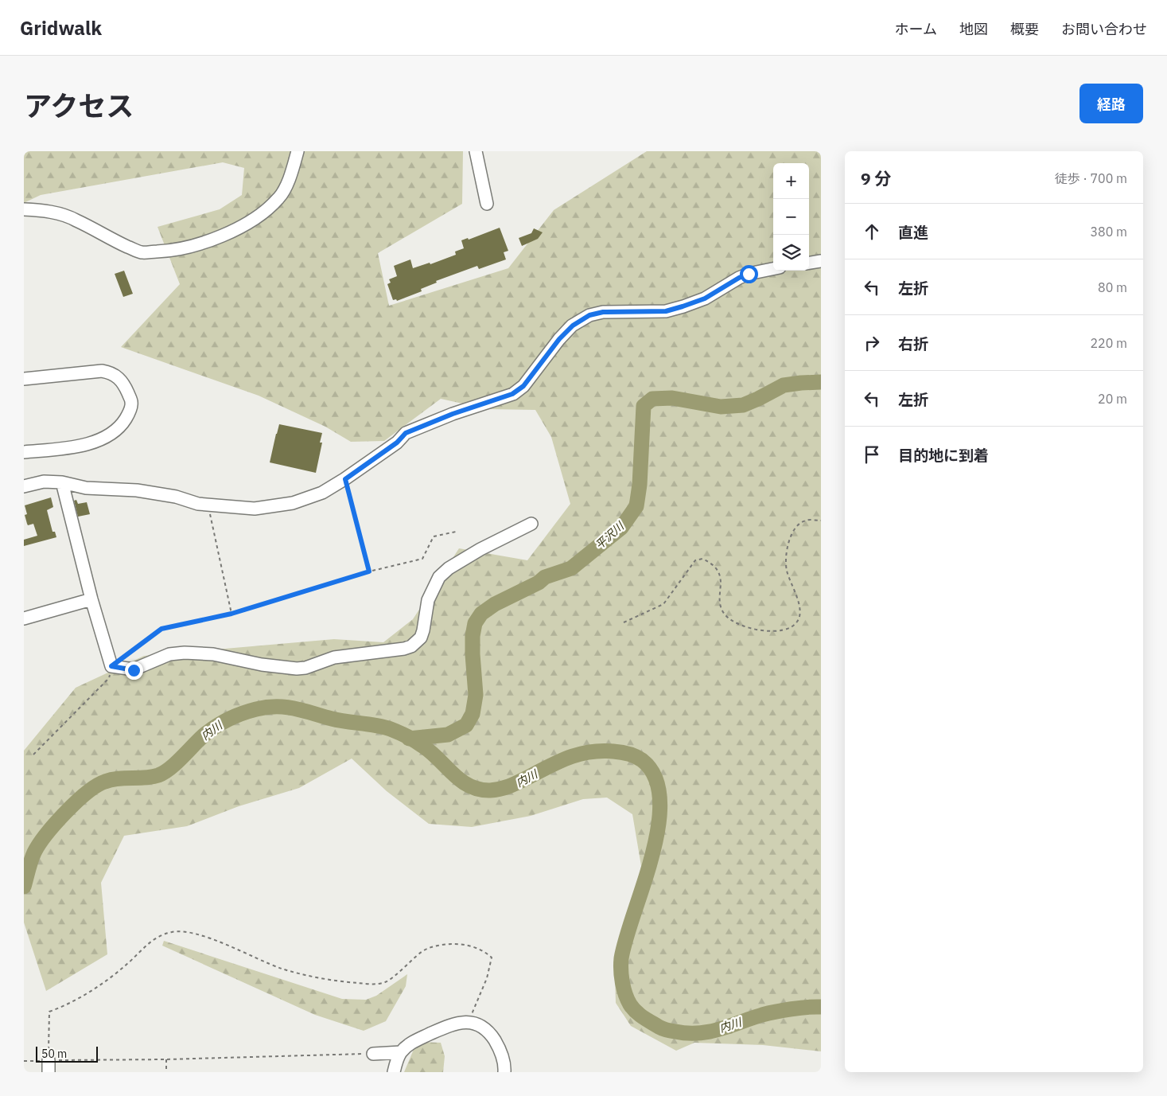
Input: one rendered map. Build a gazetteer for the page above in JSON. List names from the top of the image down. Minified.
{"water":["平沢川","内川"],"scale_bar":"50 m","page":{"header":"Gridwalk","nav":["ホーム","地図","概要","お問い合わせ"],"title":"アクセス","buttons":"経路","heading":["9 分","徒歩 · 700 m"],"map_buttons":["+","−"],"list":[["直進","380 m"],["左折","80 m"],["右折","220 m"],["左折","20 m"],"目的地に到着"],"scale":"50 m"}}
